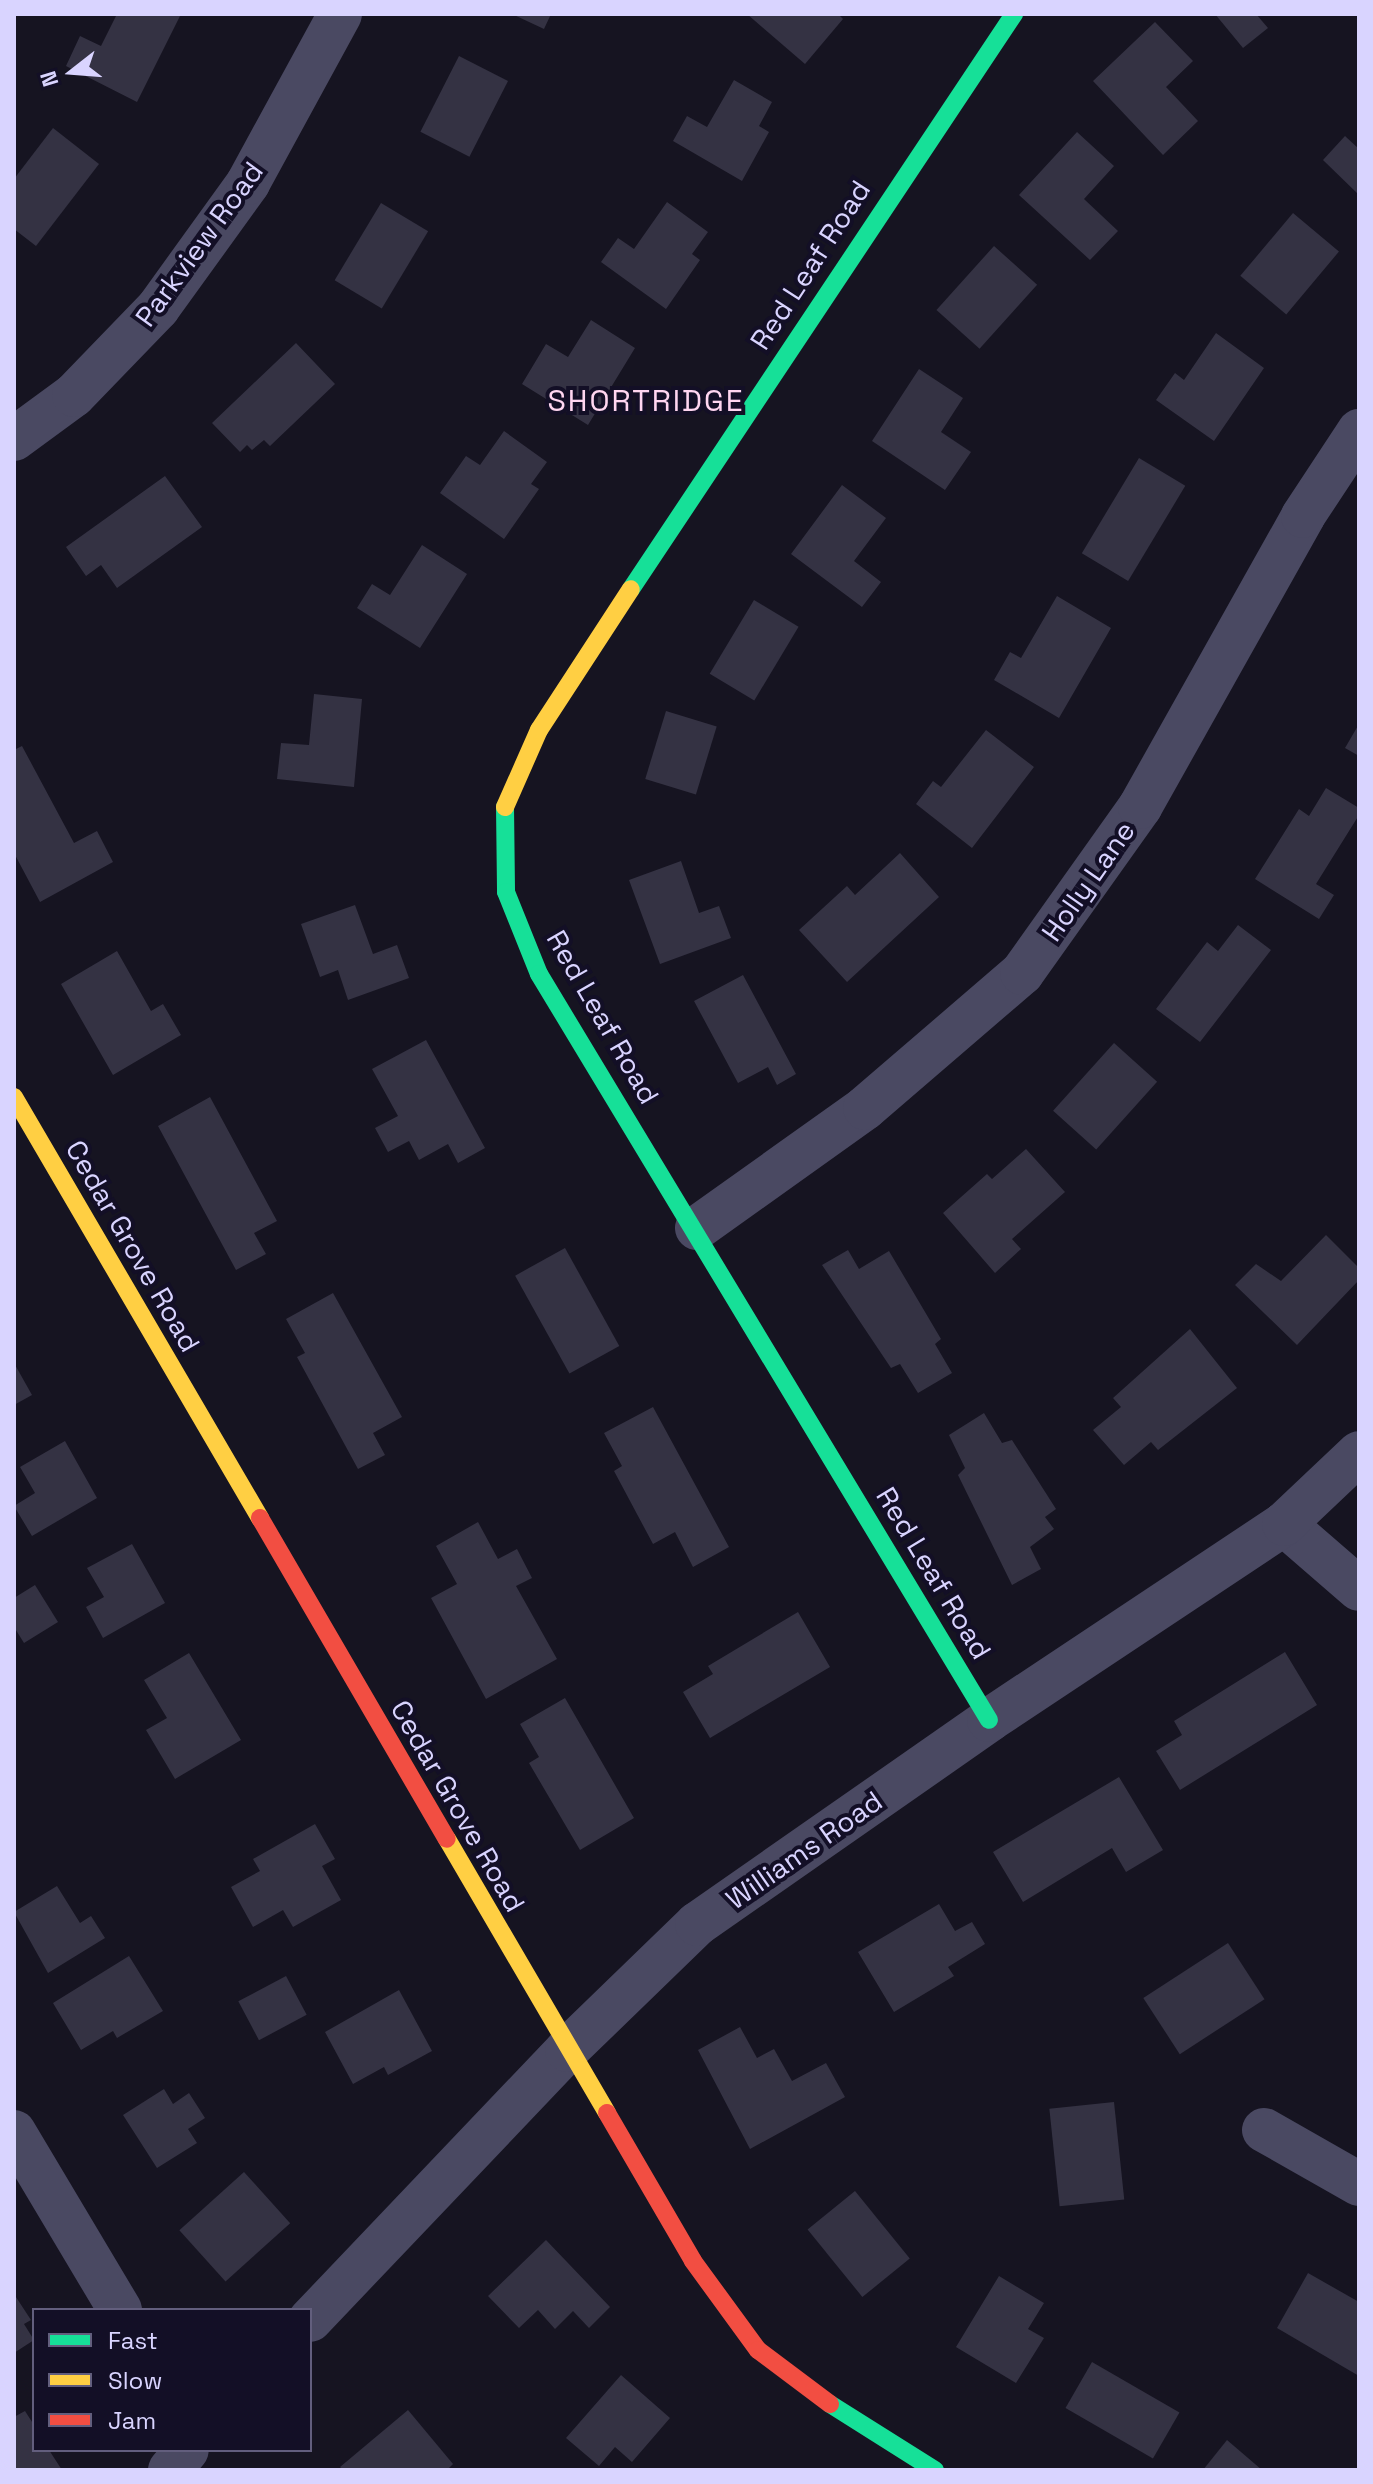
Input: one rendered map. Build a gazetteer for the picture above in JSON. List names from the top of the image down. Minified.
{"streets":{"street":["Parkview Road","Red Leaf Road","Holly Lane","Cedar Grove Road","Williams Road"]},"crossings":[["Red Leaf Road","Holly Lane"],["Red Leaf Road","Williams Road"],["Cedar Grove Road","Williams Road"]],"districts":["SHORTRIDGE"],"legend":["Fast","Slow","Jam"],"north":"left"}
